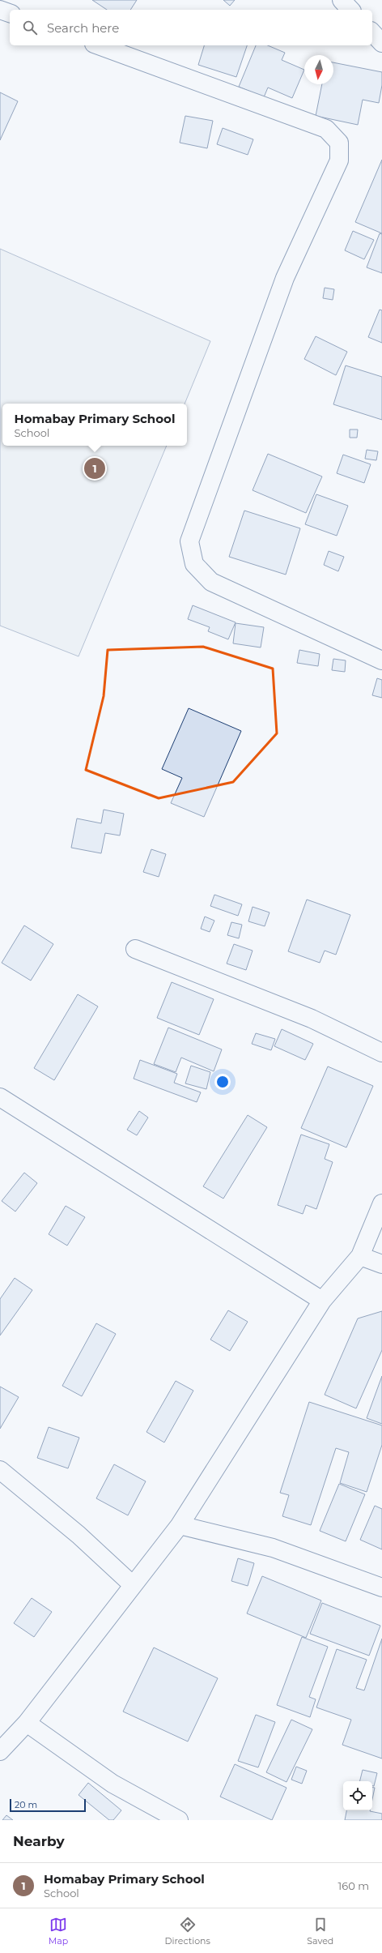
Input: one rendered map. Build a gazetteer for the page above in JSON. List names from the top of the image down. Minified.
{"scale_bar":"20 m","north":"bottom","page":{"search":"Search here","popup":["Homabay Primary School","School"],"pins":"1","scale":"20 m","heading":"Nearby","list":[{"mark":"1","name":"Homabay Primary School","note":"School","value":"160 m"}],"nav":["Map","Directions","Saved"]}}
